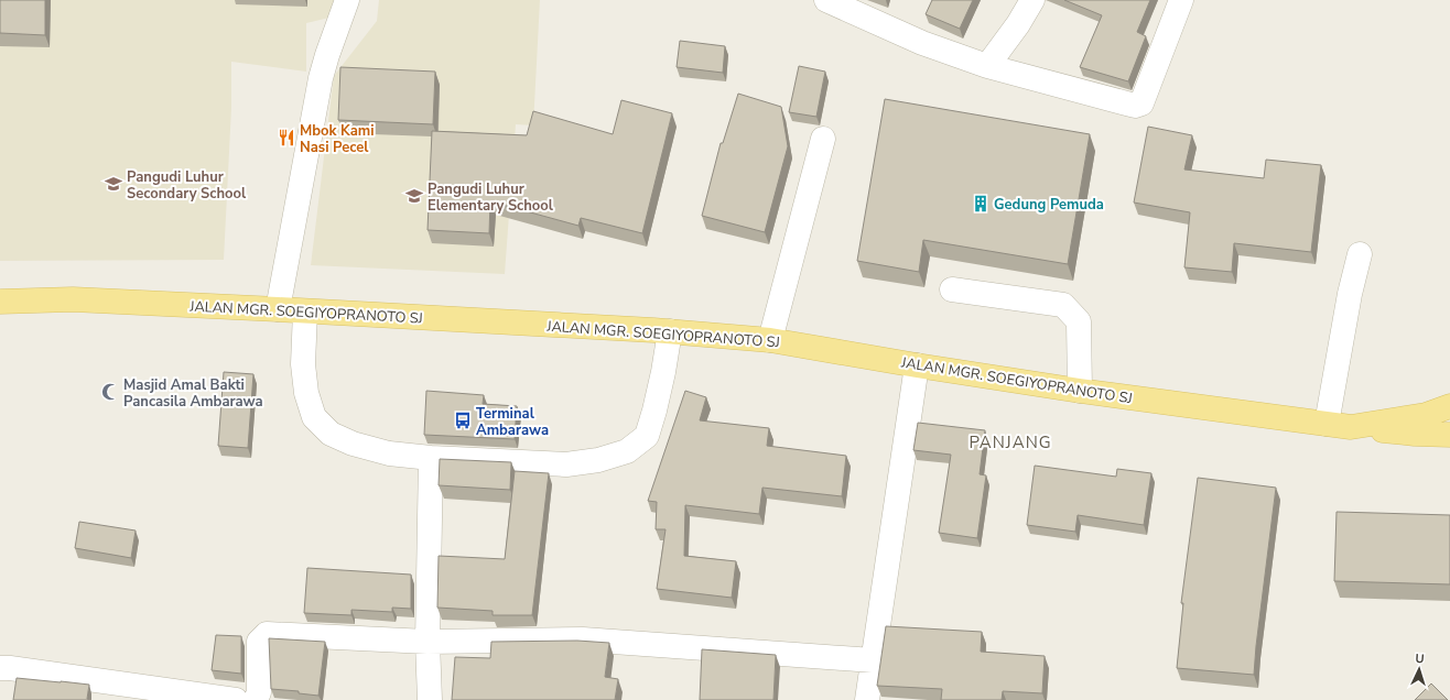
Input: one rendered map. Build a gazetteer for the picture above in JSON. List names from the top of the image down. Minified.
{"streets":{"main road":["JALAN MGR. SOEGIYOPRANOTO SJ"]},"districts":["PANJANG"],"places":{"restaurant":["Mbok Kami Nasi Pecel"],"school or university":["Pangudi Luhur Secondary School","Pangudi Luhur Elementary School"],"building":["Gedung Pemuda"],"mosque":["Masjid Amal Bakti Pancasila Ambarawa"],"bus stop":["Terminal Ambarawa"]},"north":"top"}
